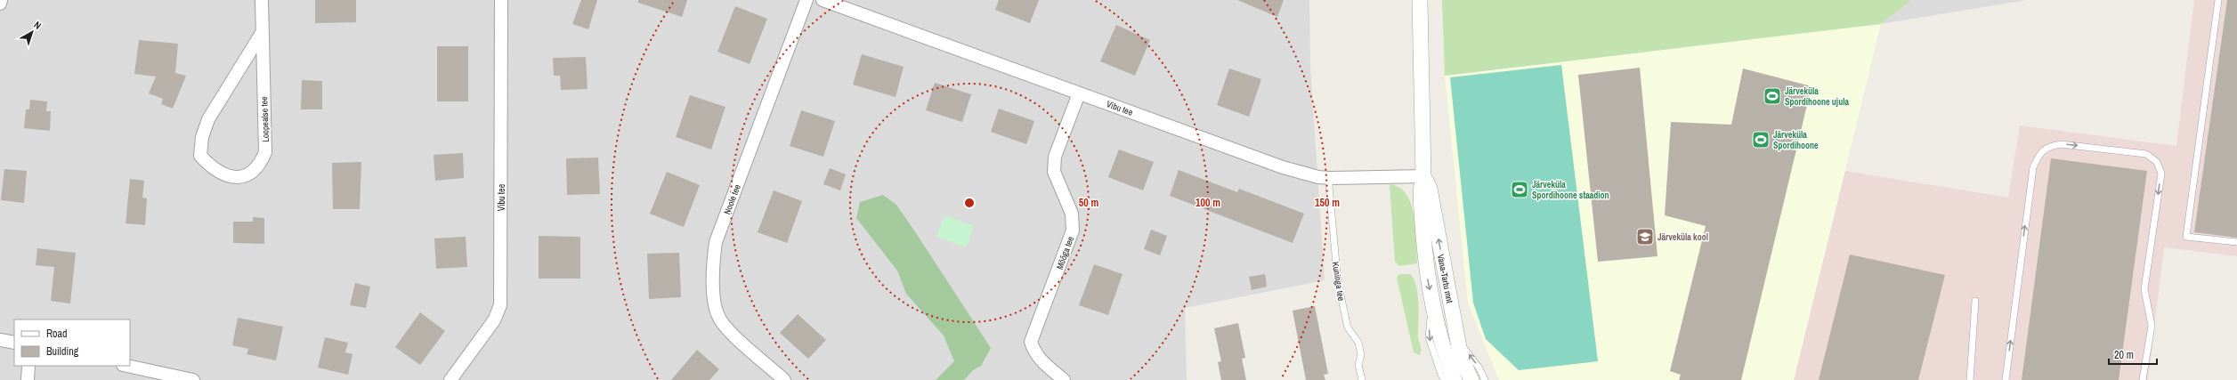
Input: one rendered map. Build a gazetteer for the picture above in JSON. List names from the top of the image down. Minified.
{"streets":{"street":["Vibu tee","Loopealse tee","Noole tee","Mõõga tee","Vana-Tartu mnt"],"lane":["Kuninga tee"]},"crossings":[["Vibu tee","Mõõga tee"],["Vibu tee","Vana-Tartu mnt"],["Vibu tee","Kuninga tee"]],"places":{"sports":["Järveküla Spordihoone ujula","Järveküla Spordihoone","Järveküla Spordihoone staadion"],"school or university":["Järveküla kool"]},"legend":["Road","Building"],"scale_bar":"20 m","north":"top right","rings":["50 m","100 m","150 m"]}
